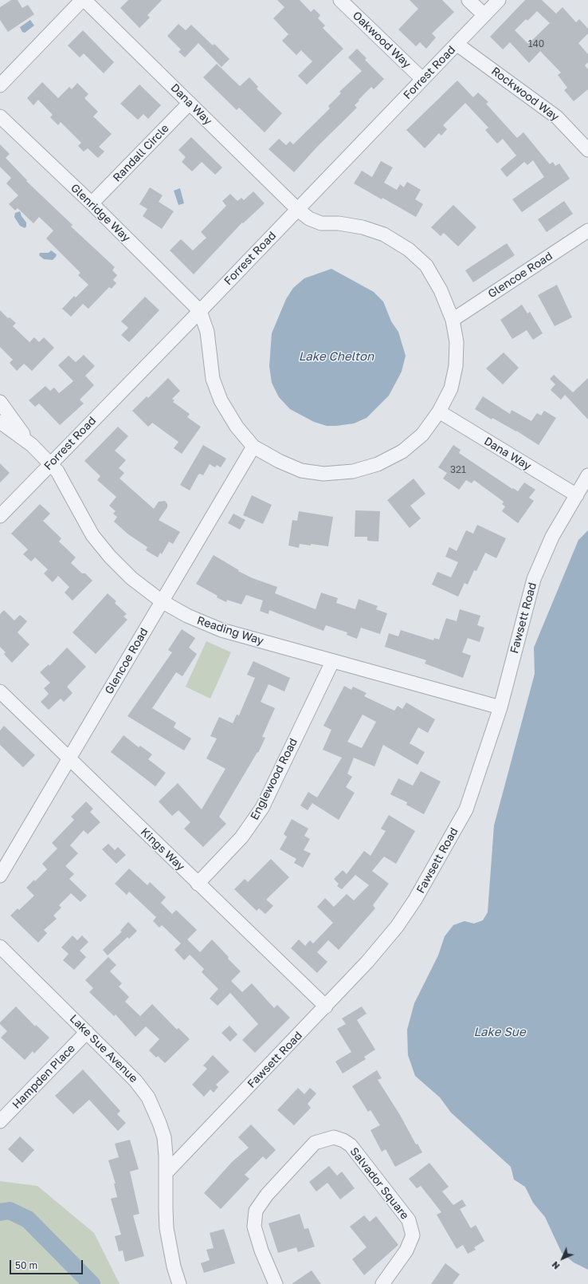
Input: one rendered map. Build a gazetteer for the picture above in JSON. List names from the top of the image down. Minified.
{"streets":{"street":["Oakwood Way","Forrest Road","Rockwood Way","Dana Way","Randall Circle","Glenridge Way","Glencoe Road","Fawsett Road","Reading Way","Englewood Road","Kings Way","Lake Sue Avenue","Hampden Place","Salvador Square"]},"crossings":[["Oakwood Way","Forrest Road"],["Forrest Road","Rockwood Way"],["Forrest Road","Dana Way"],["Forrest Road","Glenridge Way"],["Forrest Road","Reading Way"],["Dana Way","Randall Circle"],["Dana Way","Glencoe Road"],["Dana Way","Fawsett Road"],["Randall Circle","Glenridge Way"],["Glencoe Road","Reading Way"],["Glencoe Road","Kings Way"],["Fawsett Road","Reading Way"],["Fawsett Road","Kings Way"],["Fawsett Road","Lake Sue Avenue"],["Reading Way","Englewood Road"],["Englewood Road","Kings Way"],["Lake Sue Avenue","Hampden Place"]],"water":["Lake Chelton","Lake Sue"],"house_numbers":["140","321"],"scale_bar":"50 m","north":"bottom left"}
